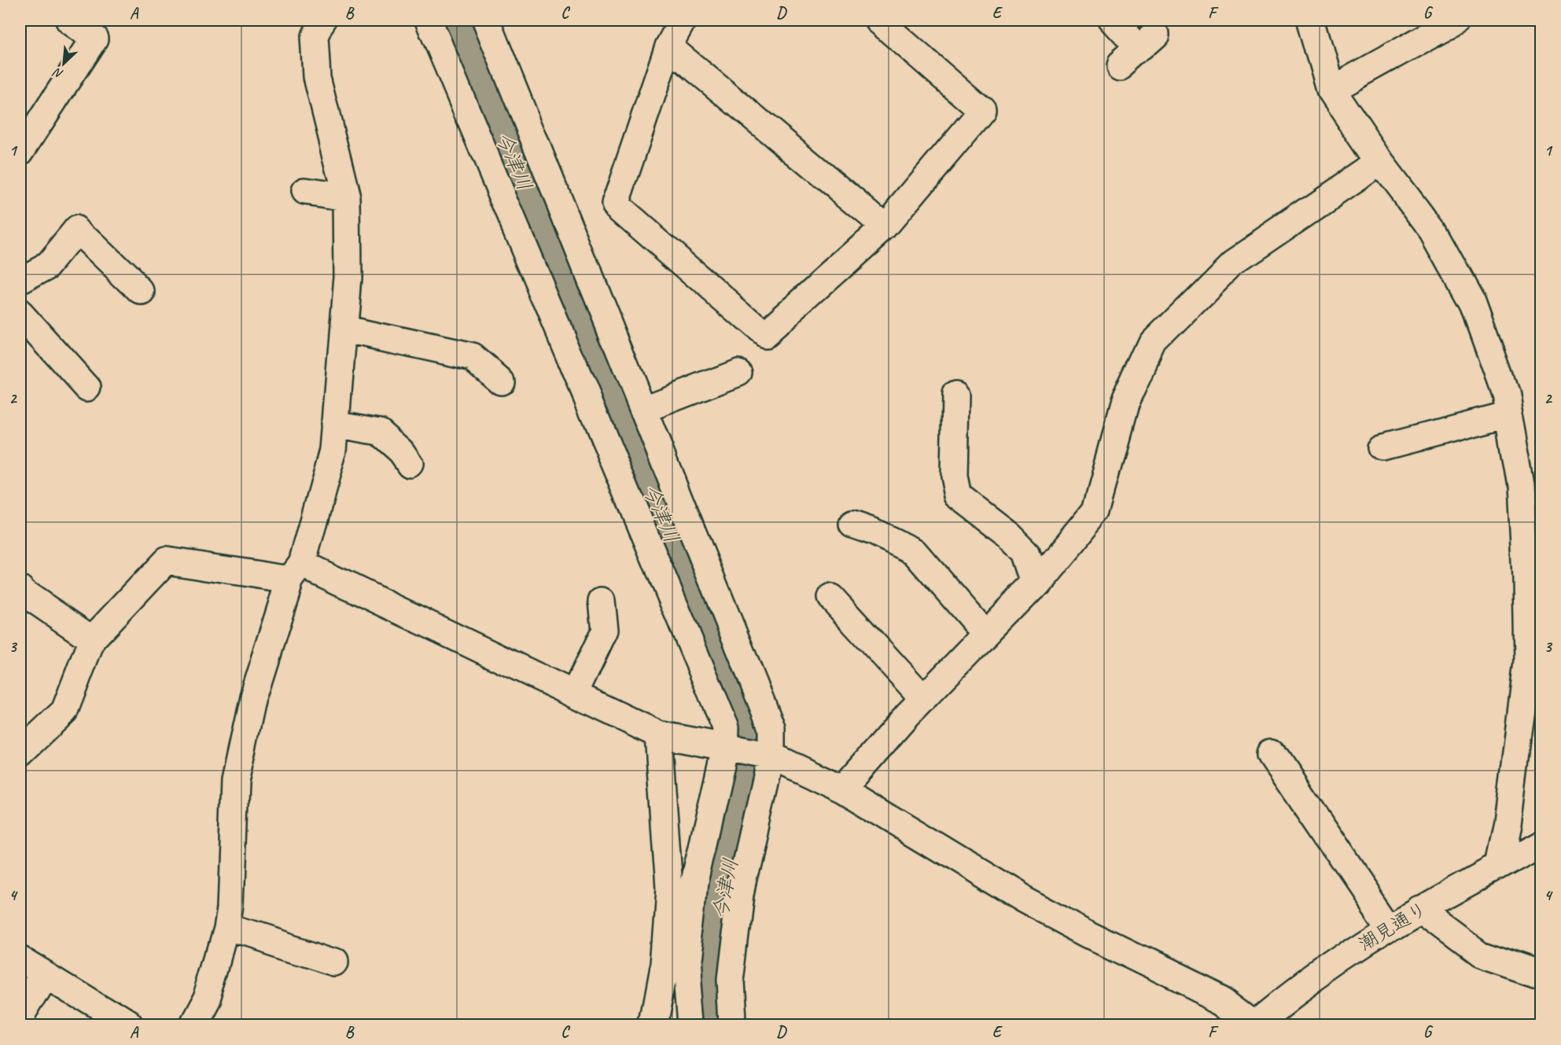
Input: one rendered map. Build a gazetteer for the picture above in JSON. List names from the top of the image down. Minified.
{"streets":{"street":["潮見通り"]},"water":["今津川"],"north":"bottom left","grid":{"columns":["A","B","C","D","E","F","G"],"rows":["1","2","3","4"]}}
